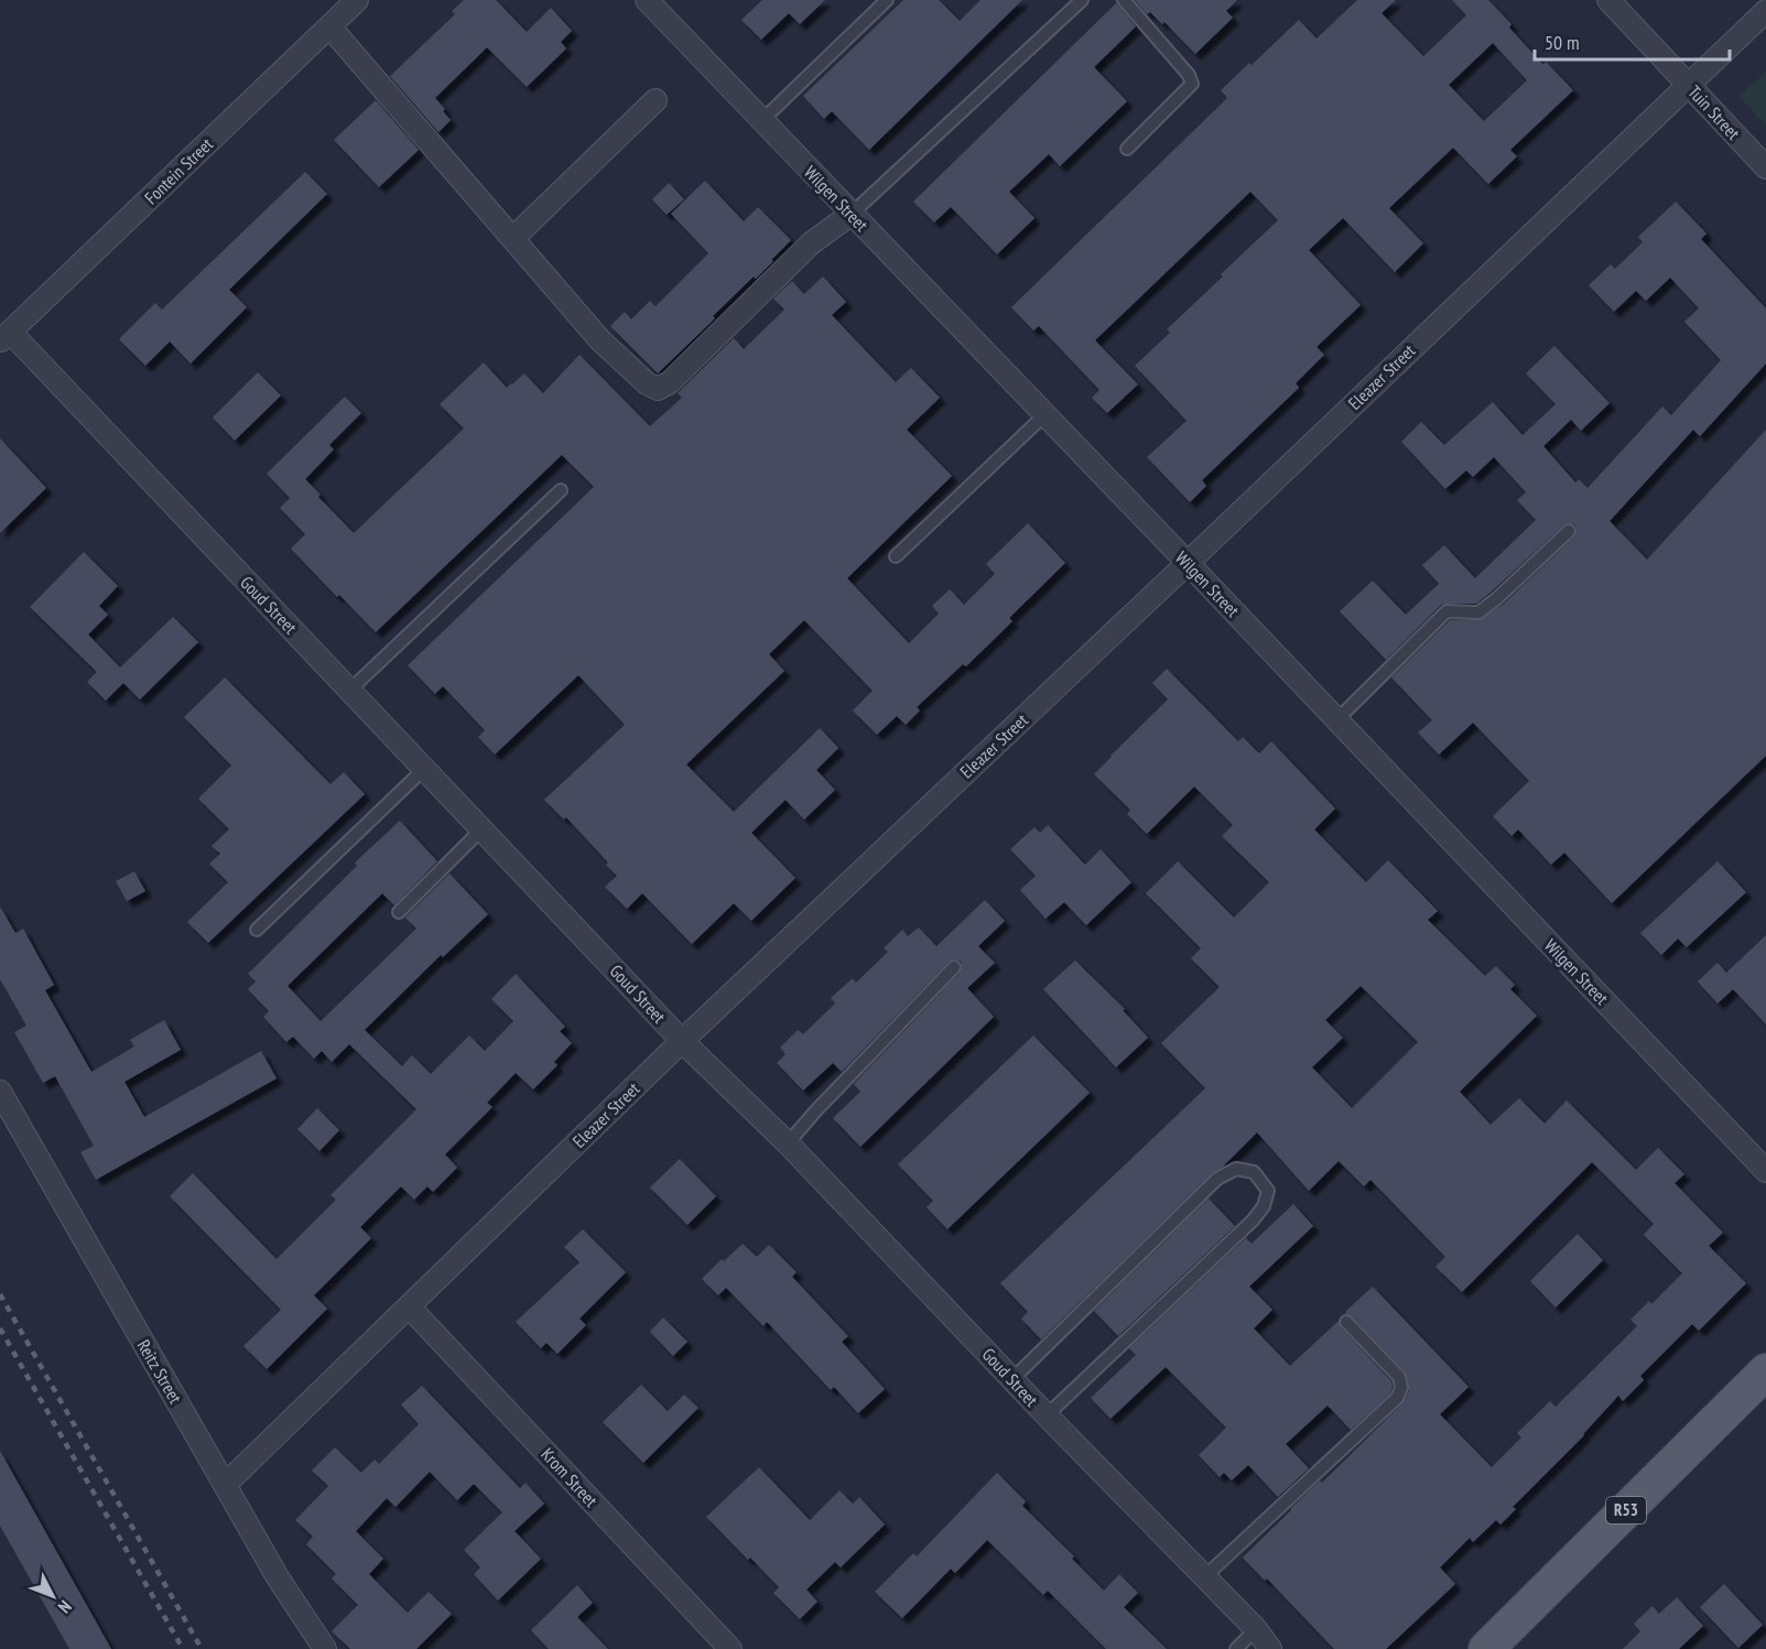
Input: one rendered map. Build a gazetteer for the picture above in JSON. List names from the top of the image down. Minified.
{"streets":{"main road":["R53"],"street":["Tuin Street","Fontein Street","Wilgen Street","Eleazer Street","Goud Street","Reitz Street","Krom Street"]},"crossings":[["Tuin Street","Eleazer Street"],["Fontein Street","Goud Street"],["Wilgen Street","Eleazer Street"],["Eleazer Street","Goud Street"],["Eleazer Street","Reitz Street"],["Eleazer Street","Krom Street"]],"scale_bar":"50 m","north":"bottom right"}
